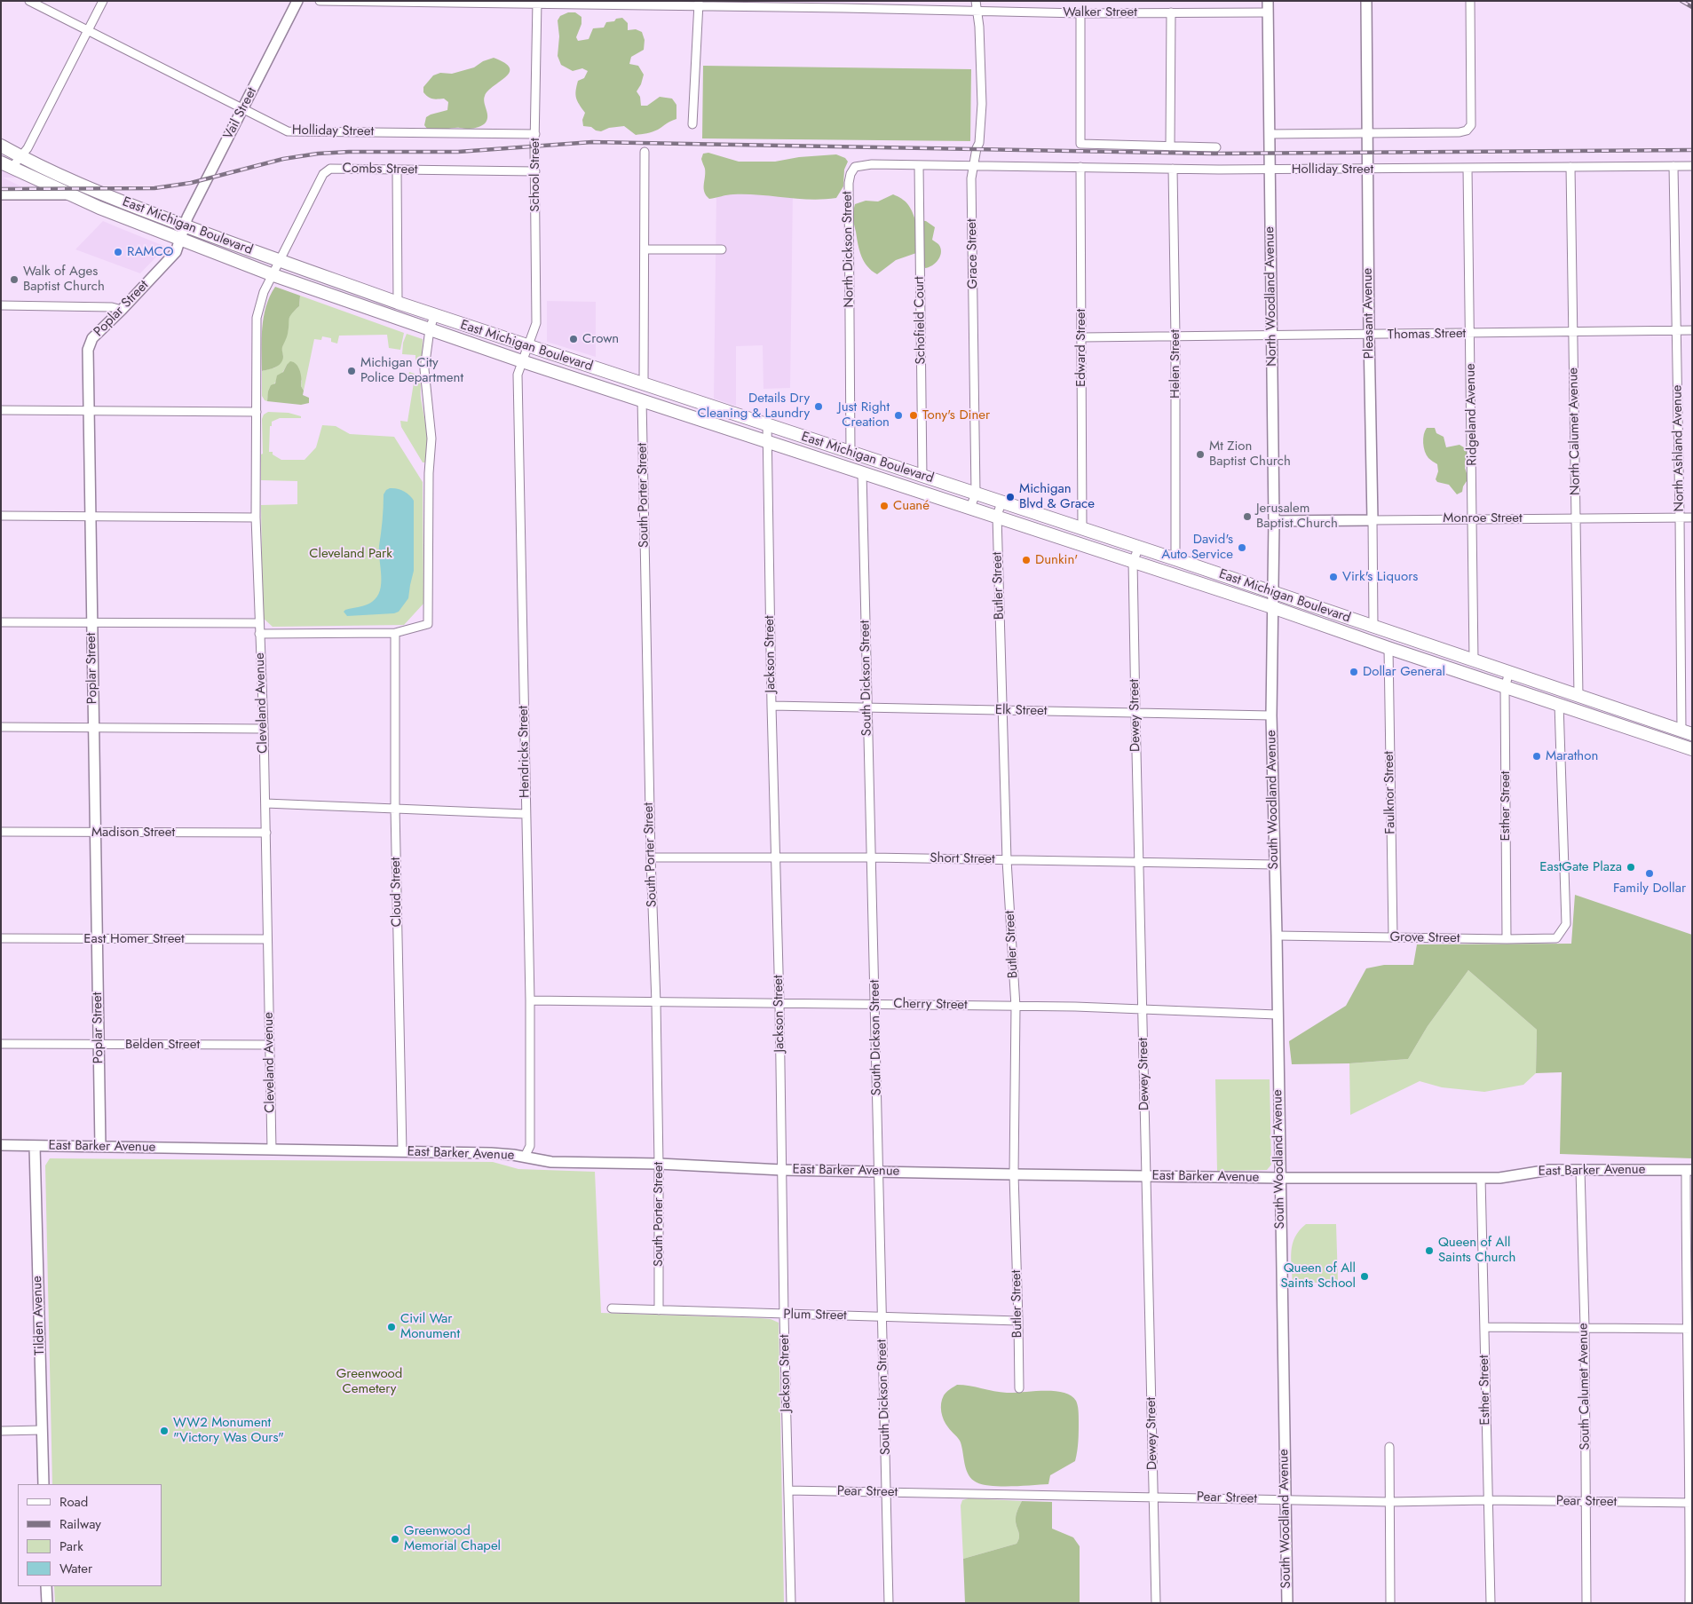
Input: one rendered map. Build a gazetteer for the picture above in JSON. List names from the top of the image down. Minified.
{"streets":{"main road":["East Michigan Boulevard"],"street":["Walker Street","Vail Street","Holliday Street","Combs Street","School Street","North Dickson Street","Grace Street","North Woodland Avenue","Poplar Street","Pleasant Avenue","Schofield Court","Thomas Street","Edward Street","Helen Street","Ridgeland Avenue","North Calumet Avenue","North Ashland Avenue","South Porter Street","Monroe Street","Butler Street","Jackson Street","South Dickson Street","Cleveland Avenue","Elk Street","Dewey Street","Hendricks Street","Faulknor Street","South Woodland Avenue","Esther Street","Madison Street","Short Street","Cloud Street","Grove Street","East Homer Street","Cherry Street","Belden Street","East Barker Avenue","Tilden Avenue","Plum Street","South Calumet Avenue","Pear Street"]},"crossings":[["Walker Street","School Street"],["Walker Street","Grace Street"],["Walker Street","North Woodland Avenue"],["Vail Street","Holliday Street"],["Vail Street","East Michigan Boulevard"],["Vail Street","Poplar Street"],["Holliday Street","School Street"],["Holliday Street","North Dickson Street"],["Holliday Street","Grace Street"],["Holliday Street","North Woodland Avenue"],["Holliday Street","Pleasant Avenue"],["Holliday Street","Edward Street"],["Holliday Street","Helen Street"],["Holliday Street","Ridgeland Avenue"],["Holliday Street","North Calumet Avenue"],["Holliday Street","North Ashland Avenue"],["Combs Street","School Street"],["Combs Street","East Michigan Boulevard"],["Combs Street","Cleveland Avenue"],["School Street","East Michigan Boulevard"],["School Street","Hendricks Street"],["East Michigan Boulevard","North Dickson Street"],["East Michigan Boulevard","Grace Street"],["East Michigan Boulevard","North Woodland Avenue"],["East Michigan Boulevard","Poplar Street"],["East Michigan Boulevard","Pleasant Avenue"],["East Michigan Boulevard","Schofield Court"],["East Michigan Boulevard","Edward Street"],["East Michigan Boulevard","Helen Street"],["East Michigan Boulevard","Ridgeland Avenue"],["East Michigan Boulevard","North Calumet Avenue"],["East Michigan Boulevard","North Ashland Avenue"],["East Michigan Boulevard","South Porter Street"],["East Michigan Boulevard","Butler Street"],["East Michigan Boulevard","Jackson Street"],["East Michigan Boulevard","South Dickson Street"],["East Michigan Boulevard","Cleveland Avenue"],["East Michigan Boulevard","Dewey Street"],["East Michigan Boulevard","Hendricks Street"],["East Michigan Boulevard","Faulknor Street"],["East Michigan Boulevard","South Woodland Avenue"],["East Michigan Boulevard","Esther Street"],["East Michigan Boulevard","Grove Street"],["North Dickson Street","Grace Street"],["North Dickson Street","Schofield Court"],["North Woodland Avenue","Thomas Street"],["North Woodland Avenue","Monroe Street"],["North Woodland Avenue","South Woodland Avenue"],["Poplar Street","Madison Street"],["Poplar Street","East Homer Street"],["Poplar Street","Belden Street"],["Poplar Street","East Barker Avenue"],["Pleasant Avenue","Thomas Street"],["Pleasant Avenue","Monroe Street"],["Thomas Street","Edward Street"],["Thomas Street","Helen Street"],["Thomas Street","Ridgeland Avenue"],["Thomas Street","North Calumet Avenue"],["Thomas Street","North Ashland Avenue"],["Ridgeland Avenue","Monroe Street"],["North Calumet Avenue","Monroe Street"],["North Ashland Avenue","Monroe Street"],["South Porter Street","Short Street"],["South Porter Street","Cherry Street"],["South Porter Street","East Barker Avenue"],["South Porter Street","Plum Street"],["Butler Street","Elk Street"],["Butler Street","Short Street"],["Butler Street","Cherry Street"],["Butler Street","East Barker Avenue"],["Butler Street","Plum Street"],["Jackson Street","Elk Street"],["Jackson Street","Short Street"],["Jackson Street","Cherry Street"],["Jackson Street","East Barker Avenue"],["Jackson Street","Plum Street"],["Jackson Street","Pear Street"],["South Dickson Street","Elk Street"],["South Dickson Street","Short Street"],["South Dickson Street","Cherry Street"],["South Dickson Street","East Barker Avenue"],["South Dickson Street","Plum Street"],["South Dickson Street","Pear Street"],["Cleveland Avenue","Madison Street"],["Cleveland Avenue","East Homer Street"],["Cleveland Avenue","Belden Street"],["Cleveland Avenue","East Barker Avenue"],["Elk Street","Dewey Street"],["Elk Street","South Woodland Avenue"],["Dewey Street","Short Street"],["Dewey Street","Cherry Street"],["Dewey Street","East Barker Avenue"],["Dewey Street","Pear Street"],["Hendricks Street","Cherry Street"],["Hendricks Street","East Barker Avenue"],["Faulknor Street","Grove Street"],["South Woodland Avenue","Short Street"],["South Woodland Avenue","Grove Street"],["South Woodland Avenue","Cherry Street"],["South Woodland Avenue","East Barker Avenue"],["South Woodland Avenue","Pear Street"],["Esther Street","Grove Street"],["Esther Street","East Barker Avenue"],["Esther Street","Pear Street"],["Cloud Street","East Barker Avenue"],["East Barker Avenue","Tilden Avenue"],["East Barker Avenue","South Calumet Avenue"],["South Calumet Avenue","Pear Street"]],"parks":["Cleveland Park","Greenwood Cemetery"],"places":["RAMCO","Walk of Ages Baptist Church","Crown","Michigan City Police Department","Details Dry Cleaning & Laundry","Just Right Creation","Tony's Diner","Mt Zion Baptist Church","Michigan Blvd & Grace","Cuané","Jerusalem Baptist Church","David's Auto Service","Dunkin'","Virk's Liquors","Dollar General","Marathon","EastGate Plaza","Family Dollar","Queen of All Saints Church","Queen of All Saints School","Civil War Monument","WW2 Monument \"Victory Was Ours\"","Greenwood Memorial Chapel"],"legend":["Road","Railway","Park","Water"]}
